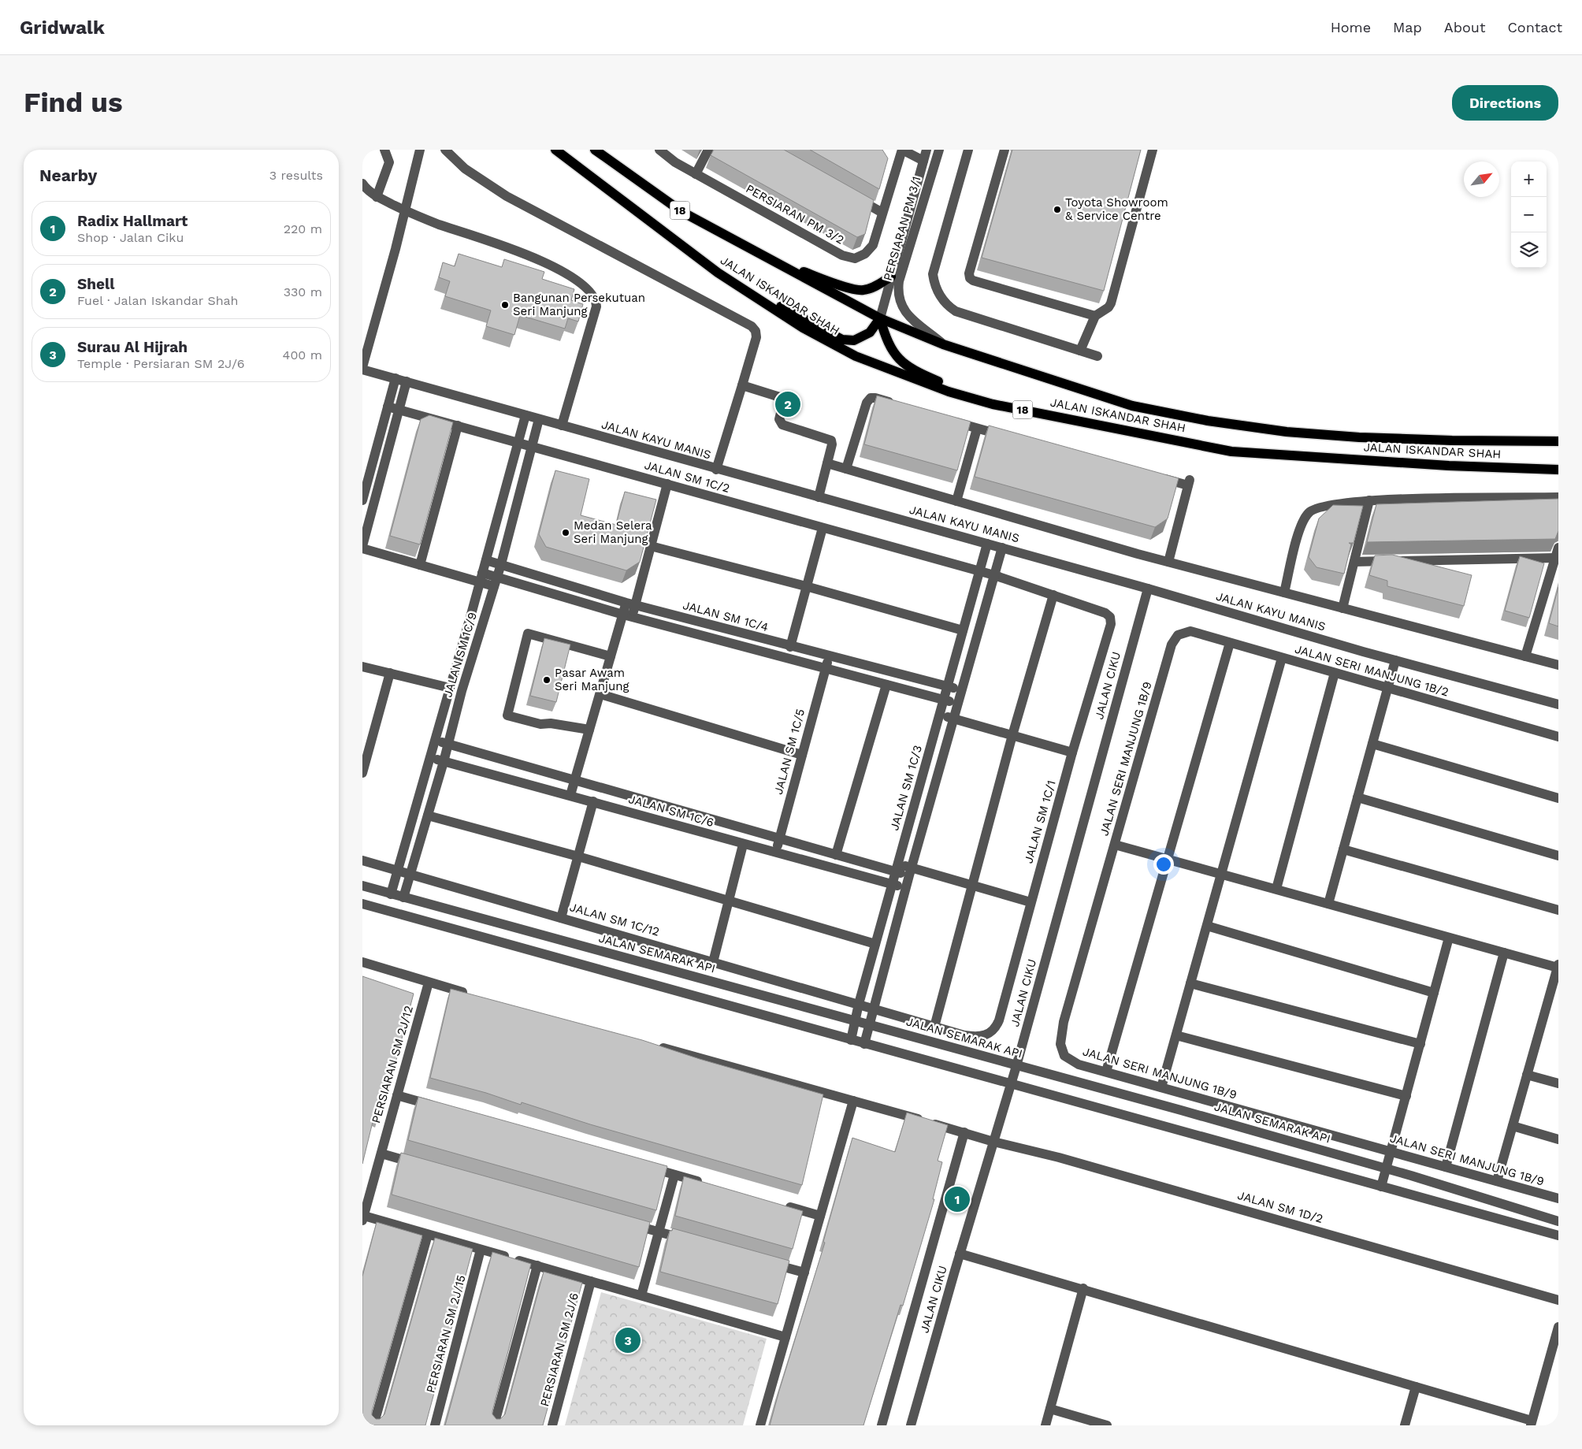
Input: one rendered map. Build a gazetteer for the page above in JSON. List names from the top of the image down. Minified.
{"streets":{"main road":["18","JALAN ISKANDAR SHAH"],"street":["PERSIARAN PM 3/2","PERSIARAN PM 3/1","JALAN KAYU MANIS","JALAN SM 1C/2","JALAN SM 1C/4","JALAN SM 1C/9","JALAN SERI MANJUNG 1B/2","JALAN CIKU","JALAN SM 1C/5","JALAN SERI MANJUNG 1B/9","JALAN SM 1C/3","JALAN SM 1C/6","JALAN SM 1C/1","JALAN SM 1C/12","JALAN SEMARAK API","PERSIARAN SM 2J/12","JALAN SM 1D/2","PERSIARAN SM 2J/15","PERSIARAN SM 2J/6"]},"crossings":[["PERSIARAN PM 3/1","JALAN ISKANDAR SHAH"],["JALAN KAYU MANIS","JALAN SM 1C/9"],["JALAN KAYU MANIS","JALAN CIKU"],["JALAN KAYU MANIS","JALAN SM 1C/3"],["JALAN SM 1C/2","JALAN SM 1C/9"],["JALAN SM 1C/2","JALAN SM 1C/3"],["JALAN SM 1C/2","JALAN SM 1C/1"],["JALAN SM 1C/4","JALAN SM 1C/9"],["JALAN SM 1C/4","JALAN SM 1C/5"],["JALAN SM 1C/4","JALAN SM 1C/3"],["JALAN SM 1C/9","JALAN SM 1C/6"],["JALAN SM 1C/9","JALAN SM 1C/12"],["JALAN SM 1C/9","JALAN SEMARAK API"],["JALAN SERI MANJUNG 1B/2","JALAN SERI MANJUNG 1B/9"],["JALAN CIKU","JALAN SEMARAK API"],["JALAN CIKU","JALAN SM 1D/2"],["JALAN SM 1C/5","JALAN SM 1C/6"],["JALAN SM 1C/3","JALAN SM 1C/6"],["JALAN SM 1C/3","JALAN SM 1C/1"],["JALAN SM 1C/3","JALAN SM 1C/12"],["JALAN SM 1C/3","JALAN SEMARAK API"],["JALAN SM 1C/6","JALAN SM 1C/1"],["JALAN SM 1C/1","JALAN SM 1C/12"]],"places":["Toyota Showroom & Service Centre","Bangunan Persekutuan Seri Manjung","Medan Selera Seri Manjung","Pasar Awam Seri Manjung"],"north":"top right","page":{"header":"Gridwalk","nav":["Home","Map","About","Contact"],"buttons":"Directions","title":"Find us","heading":["Nearby","3 results"],"map_buttons":["+","−"],"list":[{"mark":"1","name":"Radix Hallmart","note":"Shop · Jalan Ciku","value":"220 m"},{"mark":"2","name":"Shell","note":"Fuel · Jalan Iskandar Shah","value":"330 m"},{"mark":"3","name":"Surau Al Hijrah","note":"Temple · Persiaran SM 2J/6","value":"400 m"}],"pins":["2","1","3"]}}
